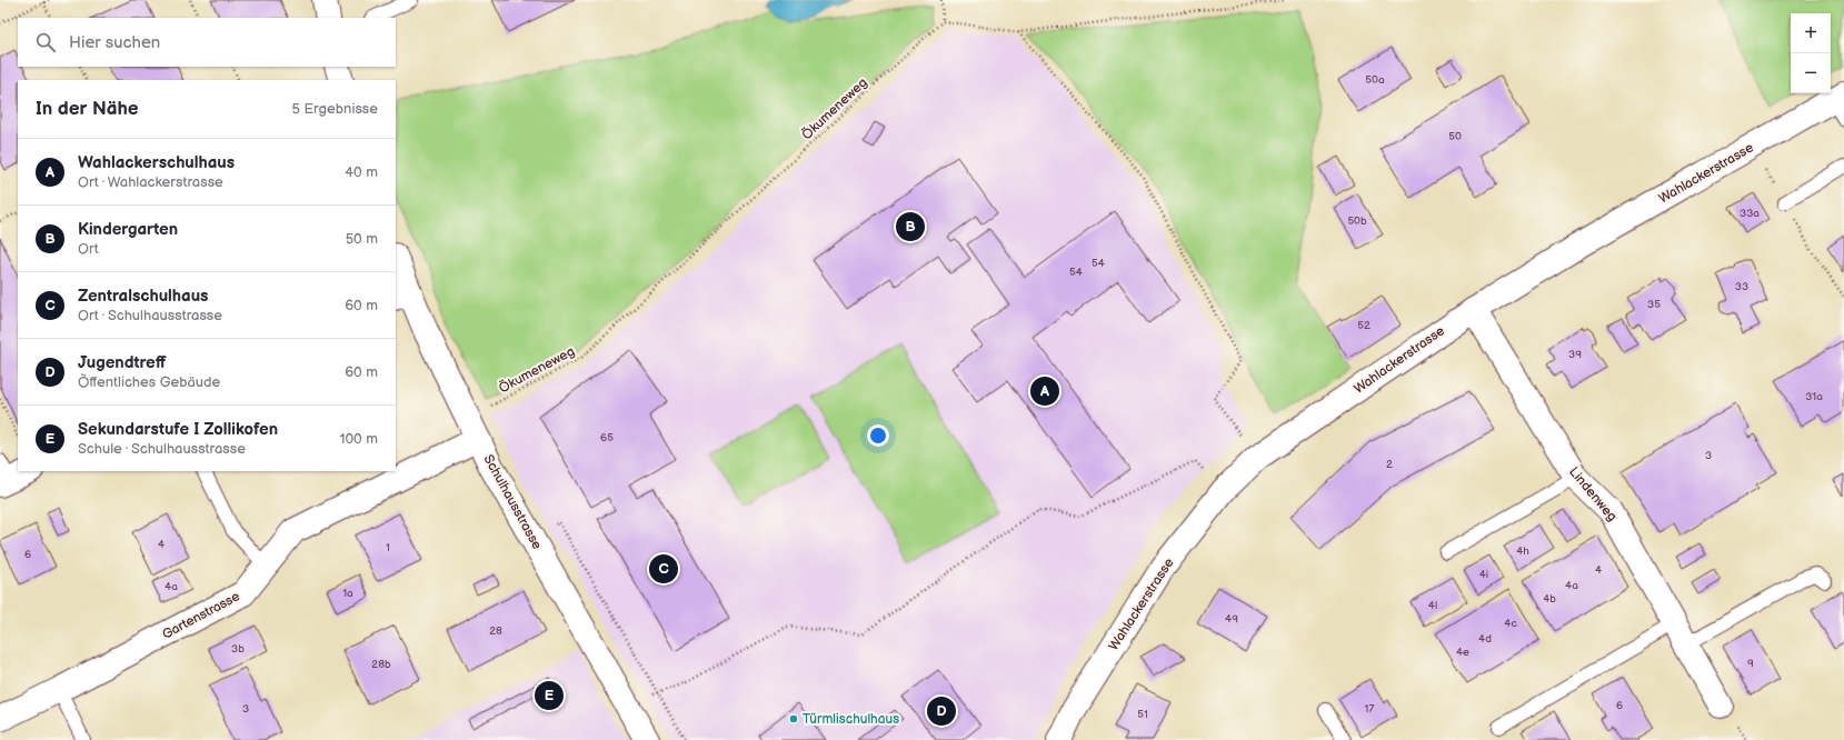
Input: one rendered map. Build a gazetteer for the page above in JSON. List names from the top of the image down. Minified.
{"streets":{"street":["Wahlackerstrasse","Lindenweg","Schulhausstrasse","Gartenstrasse"],"path":["Ökumeneweg"]},"crossings":[["Ökumeneweg","Schulhausstrasse"],["Wahlackerstrasse","Lindenweg"],["Schulhausstrasse","Gartenstrasse"]],"places":["Türmlischulhaus"],"house_numbers":["50a","50","33a","50b","54","54","33","35","52","39","31a","65","3","2","4","1","4h","6","4","4i","4a","4a","1a","4b","4l","49","4c","28","4d","3b","4e","9","28b","6","3","17","51"],"page":{"map_buttons":["+","−"],"search":"Hier suchen","heading":["In der Nähe","5 Ergebnisse"],"list":[{"mark":"A","name":"Wahlackerschulhaus","note":"Ort · Wahlackerstrasse","value":"40 m"},{"mark":"B","name":"Kindergarten","note":"Ort","value":"50 m"},{"mark":"C","name":"Zentralschulhaus","note":"Ort · Schulhausstrasse","value":"60 m"},{"mark":"D","name":"Jugendtreff","note":"Öffentliches Gebäude","value":"60 m"},{"mark":"E","name":"Sekundarstufe I Zollikofen","note":"Schule · Schulhausstrasse","value":"100 m"}],"pins":["B","A","C","E","D"]}}
